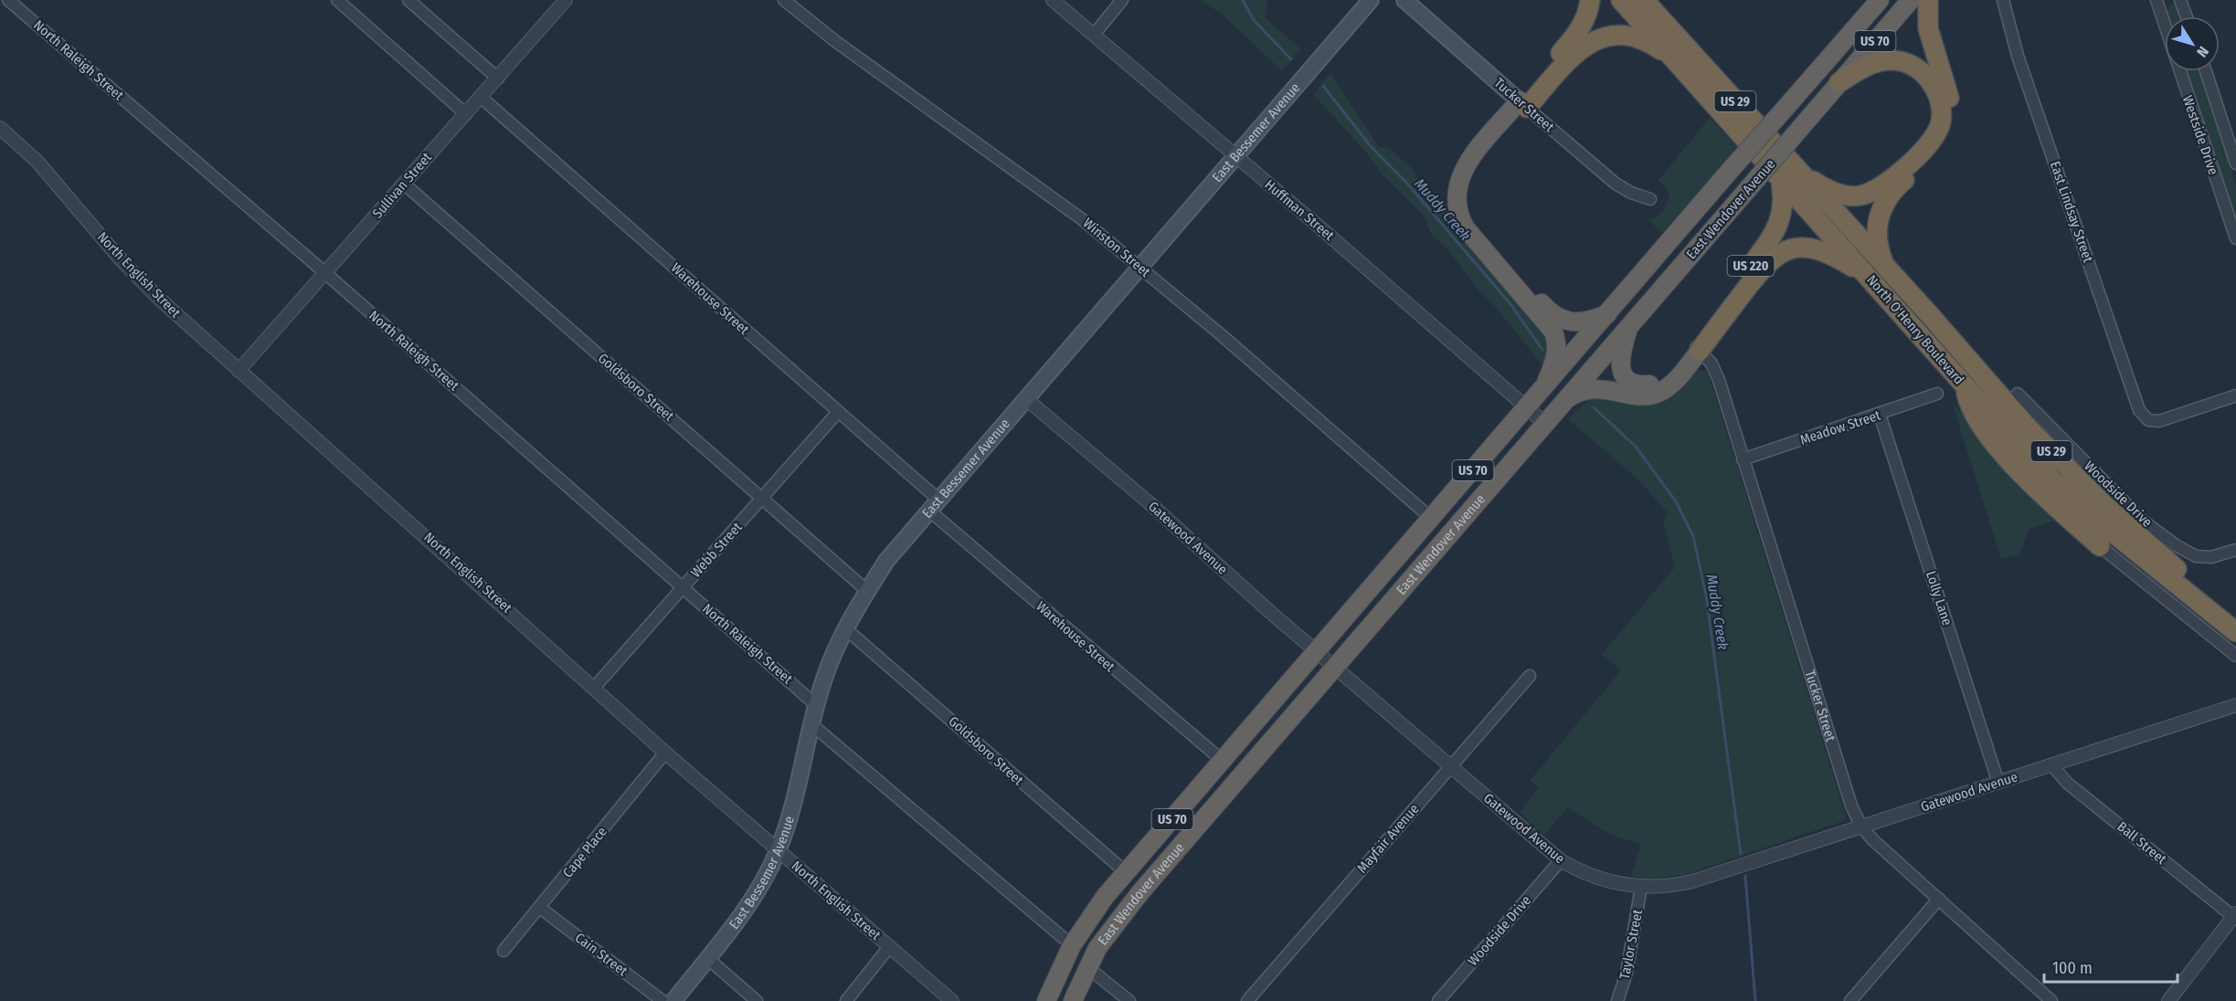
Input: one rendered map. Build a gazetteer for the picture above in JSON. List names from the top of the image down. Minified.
{"streets":{"highway":["US 70","US 29","East Wendover Avenue","US 220","North O'Henry Boulevard"],"main road":["Tucker Street","East Bessemer Avenue"],"street":["North Raleigh Street","Westside Drive","Sullivan Street","Huffman Street","East Lindsay Street","Winston Street","North English Street","Warehouse Street","Goldsboro Street","Meadow Street","Woodside Drive","Gatewood Avenue","Webb Street","Lolly Lane","Mayfair Avenue","Ball Street","Cape Place","Taylor Street","Cain Street"]},"crossings":[["North Raleigh Street","East Bessemer Avenue"],["North Raleigh Street","Sullivan Street"],["North Raleigh Street","Webb Street"],["Tucker Street","US 220"],["Tucker Street","Meadow Street"],["Tucker Street","Gatewood Avenue"],["East Bessemer Avenue","Huffman Street"],["East Bessemer Avenue","Winston Street"],["East Bessemer Avenue","North English Street"],["East Bessemer Avenue","Warehouse Street"],["East Bessemer Avenue","Goldsboro Street"],["East Bessemer Avenue","Gatewood Avenue"],["Sullivan Street","North English Street"],["Sullivan Street","Warehouse Street"],["Sullivan Street","Goldsboro Street"],["East Wendover Avenue","Huffman Street"],["East Wendover Avenue","Winston Street"],["East Wendover Avenue","US 220"],["East Wendover Avenue","Warehouse Street"],["East Wendover Avenue","Goldsboro Street"],["East Wendover Avenue","Gatewood Avenue"],["US 220","North O'Henry Boulevard"],["North English Street","Webb Street"],["North English Street","Cape Place"],["Warehouse Street","Webb Street"],["Goldsboro Street","Webb Street"],["Meadow Street","Lolly Lane"],["Woodside Drive","Gatewood Avenue"],["Gatewood Avenue","Lolly Lane"],["Gatewood Avenue","Mayfair Avenue"],["Gatewood Avenue","Ball Street"],["Gatewood Avenue","Taylor Street"],["Cape Place","Cain Street"]],"water":["Muddy Creek"],"scale_bar":"100 m","north":"bottom right"}
